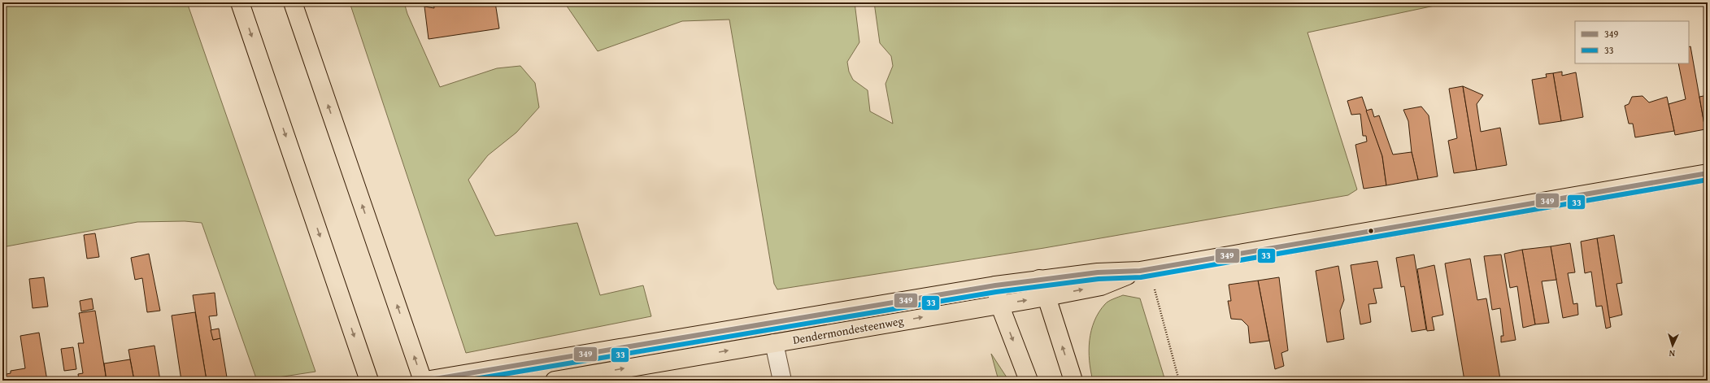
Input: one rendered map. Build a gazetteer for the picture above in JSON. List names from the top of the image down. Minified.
{"streets":{"main road":["Dendermondesteenweg"]},"lines":["transit line 349","transit line 33"],"legend":["349","33"],"north":"bottom"}
